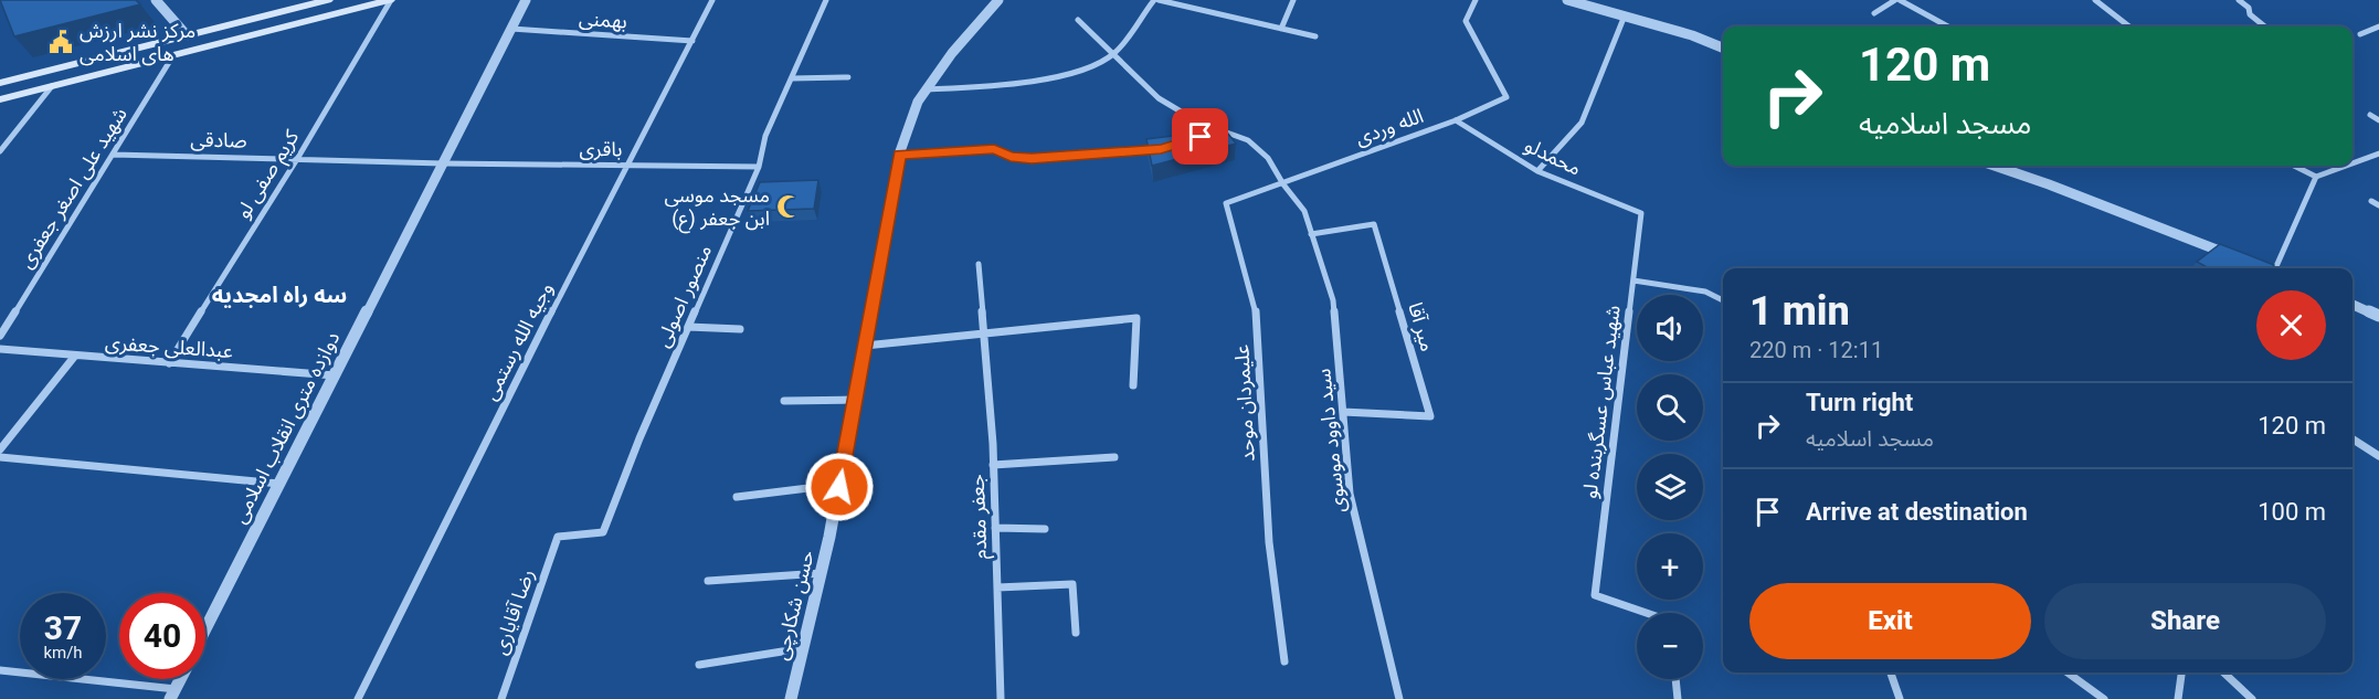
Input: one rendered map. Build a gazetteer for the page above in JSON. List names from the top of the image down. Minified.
{"streets":{"street":["بهمنی","الله وردی","صادقی","باقری","محمدلو","کریم صفی لو","شهید علی اصغر جعفری","منصور اصولی","میر آقا","وجیه الله رستمی","عبدالعلی جعفری","شهید عباس عسگربنده لو","علیمردان موحد","دوازده متری انقلاب اسلامی","سید داوود موسوی","جعفر مقدم","حسن شکارچی","رضا آقایاری"]},"crossings":[["بهمنی","وجیه الله رستمی"],["بهمنی","دوازده متری انقلاب اسلامی"],["الله وردی","محمدلو"],["الله وردی","علیمردان موحد"],["الله وردی","سید داوود موسوی"],["صادقی","باقری"],["صادقی","کریم صفی لو"],["صادقی","شهید علی اصغر جعفری"],["صادقی","دوازده متری انقلاب اسلامی"],["باقری","منصور اصولی"],["باقری","وجیه الله رستمی"],["باقری","دوازده متری انقلاب اسلامی"],["محمدلو","شهید عباس عسگربنده لو"],["کریم صفی لو","عبدالعلی جعفری"],["منصور اصولی","رضا آقایاری"],["میر آقا","سید داوود موسوی"],["عبدالعلی جعفری","دوازده متری انقلاب اسلامی"],["علیمردان موحد","سید داوود موسوی"]],"districts":["سه راه امجدیه"],"places":{"public building":["مرکز نشر ارزش های اسلامی"],"mosque":["مسجد موسی ابن جعفر (ع)"]},"page":{"turn":["120 m","مسجد اسلامیه"],"heading":["1 min","220 m · 12:11"],"map_buttons":["+","−"],"list":[{"name":"Turn right","note":"مسجد اسلامیه","value":"120 m"},{"name":"Arrive at destination","value":"100 m"}],"buttons":["Exit","Share"],"speed":"37 km/h","limit":"40"}}
